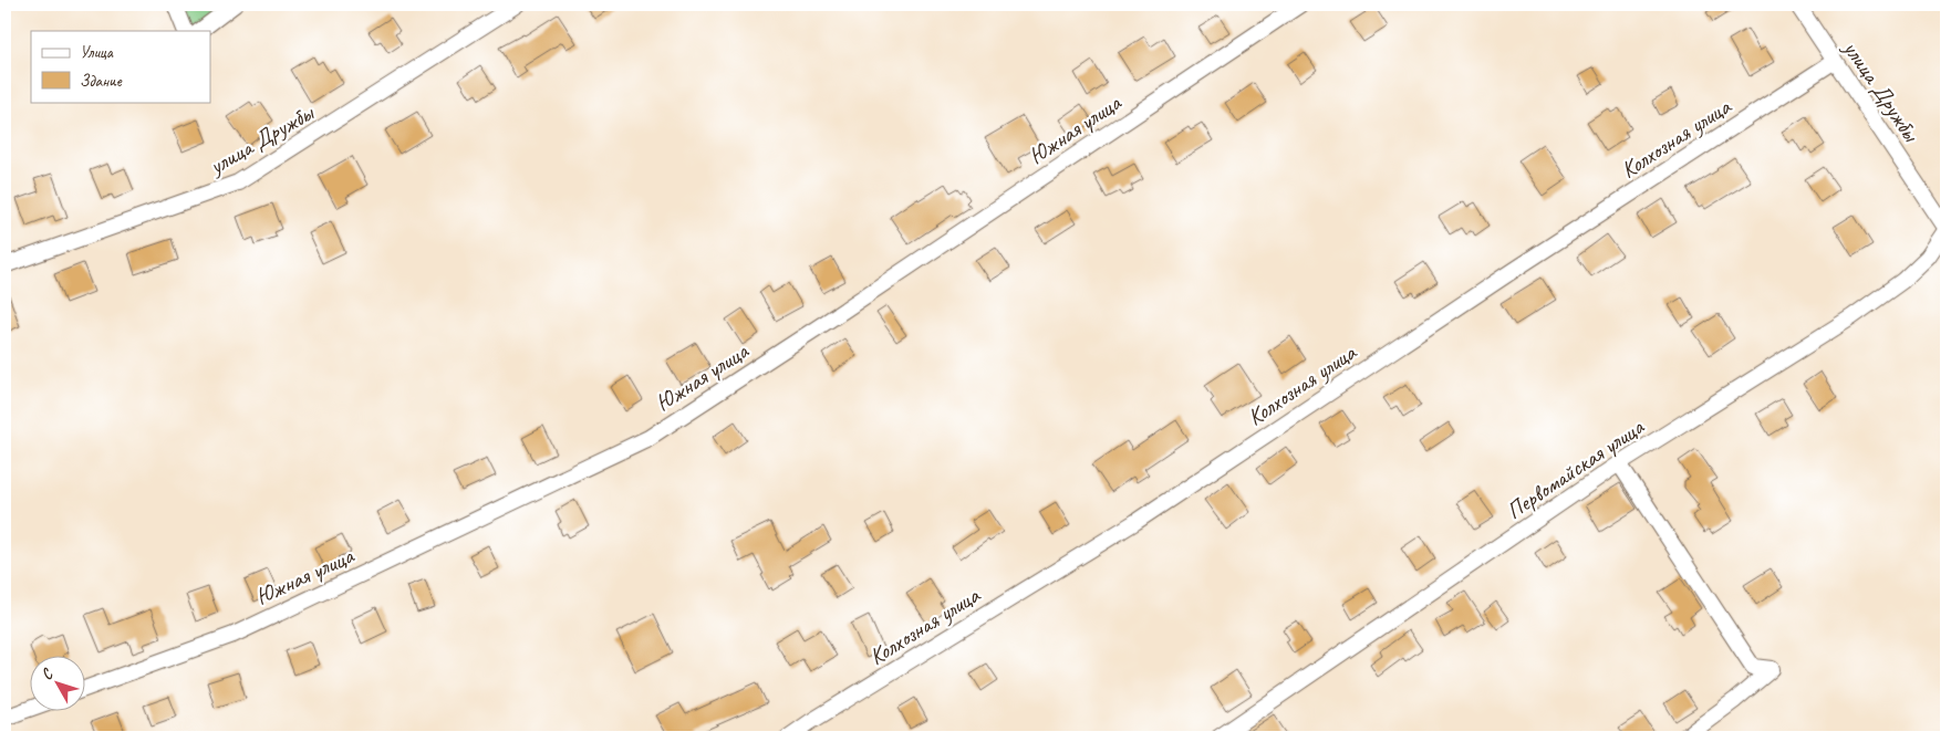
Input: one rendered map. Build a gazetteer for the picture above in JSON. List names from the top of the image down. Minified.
{"streets":{"street":["улица Дружбы","Южная улица","Колхозная улица","Первомайская улица"]},"crossings":[["улица Дружбы","Колхозная улица"],["улица Дружбы","Первомайская улица"]],"legend":["Улица","Здание"],"north":"top left"}
